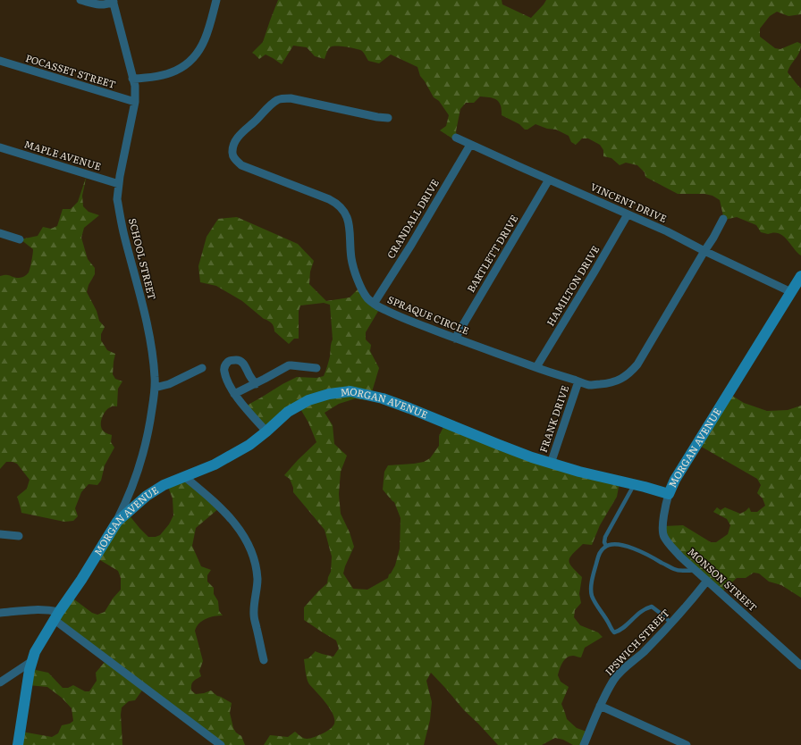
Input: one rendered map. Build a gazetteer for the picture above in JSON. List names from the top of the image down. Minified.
{"streets":{"street":["POCASSET STREET","MAPLE AVENUE","VINCENT DRIVE","CRANDALL DRIVE","BARTLETT DRIVE","SCHOOL STREET","HAMILTON DRIVE","SPRAQUE CIRCLE","MORGAN AVENUE","FRANK DRIVE","MONSON STREET","IPSWICH STREET"]},"crossings":[["POCASSET STREET","SCHOOL STREET"],["MAPLE AVENUE","SCHOOL STREET"],["VINCENT DRIVE","CRANDALL DRIVE"],["VINCENT DRIVE","BARTLETT DRIVE"],["VINCENT DRIVE","HAMILTON DRIVE"],["VINCENT DRIVE","SPRAQUE CIRCLE"],["VINCENT DRIVE","MORGAN AVENUE"],["CRANDALL DRIVE","SPRAQUE CIRCLE"],["BARTLETT DRIVE","SPRAQUE CIRCLE"],["SCHOOL STREET","MORGAN AVENUE"],["HAMILTON DRIVE","SPRAQUE CIRCLE"],["SPRAQUE CIRCLE","FRANK DRIVE"],["MORGAN AVENUE","FRANK DRIVE"],["MORGAN AVENUE","MONSON STREET"],["MONSON STREET","IPSWICH STREET"]]}
